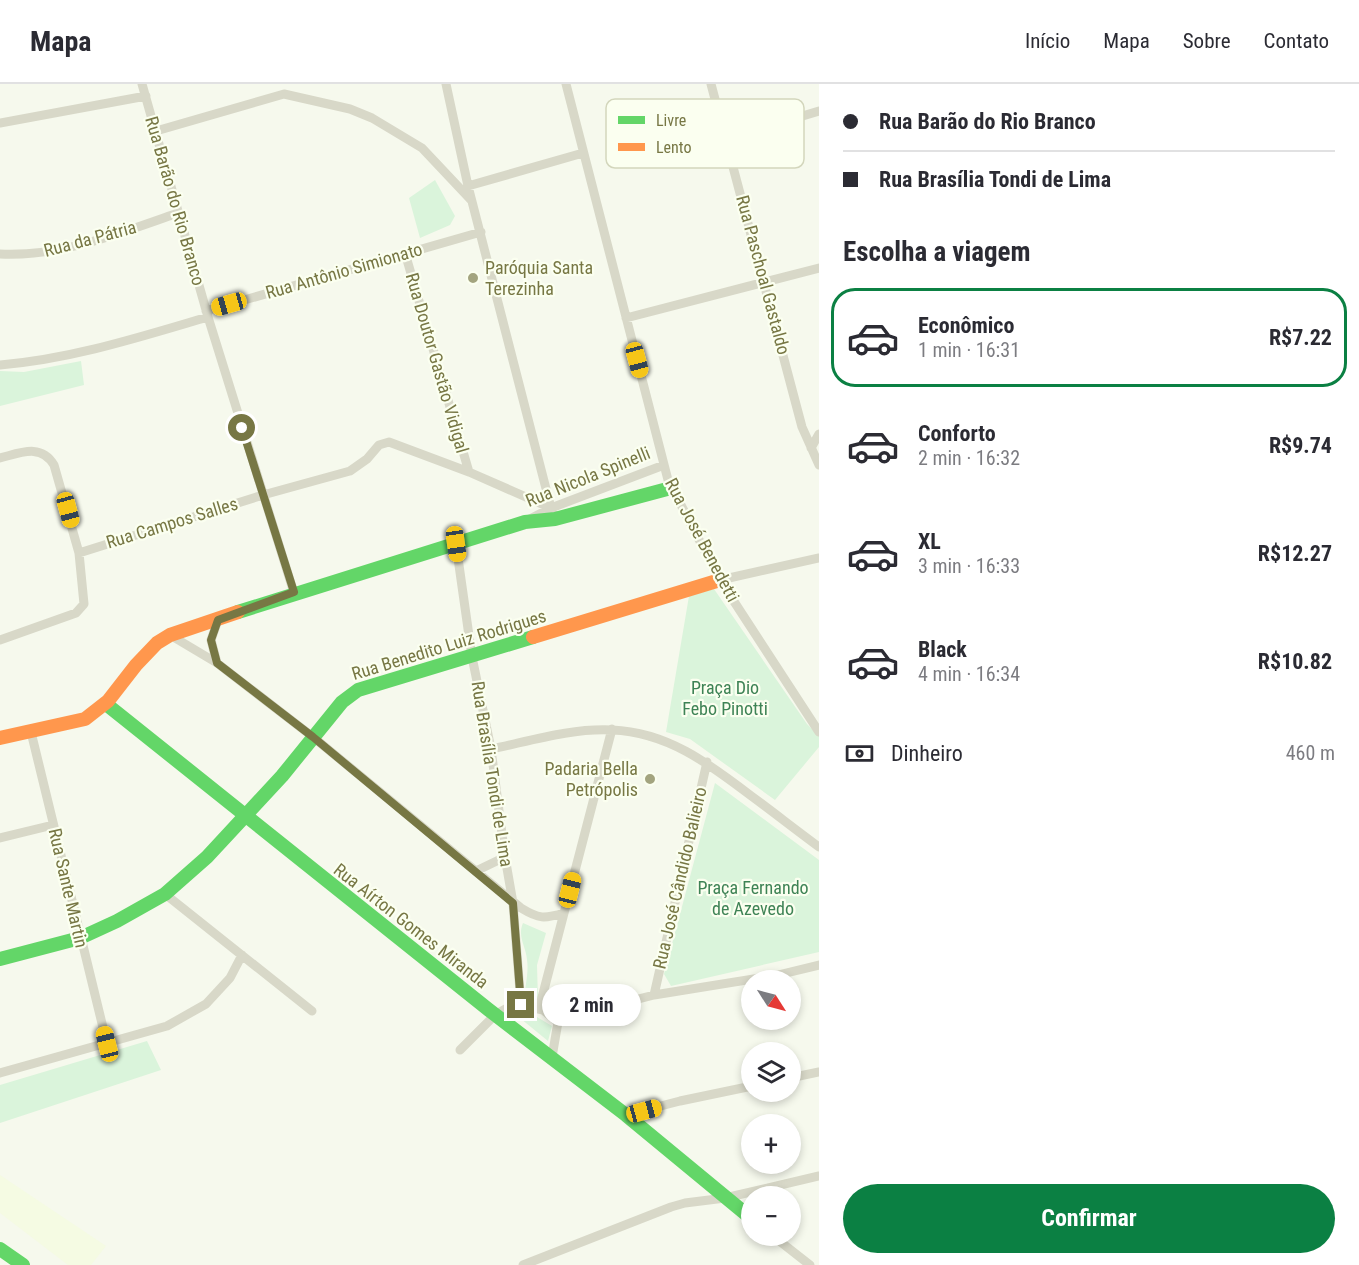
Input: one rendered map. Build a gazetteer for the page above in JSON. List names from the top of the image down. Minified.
{"streets":{"street":["Rua Barão do Rio Branco","Rua da Pátria","Rua Antônio Simionato","Rua Paschoal Gastaldo","Rua Doutor Gastão Vidigal","Rua Nicola Spinelli","Rua Campos Salles","Rua José Benedetti","Rua Benedito Luiz Rodrigues","Rua Brasília Tondi de Lima","Rua José Cândido Balieiro","Rua Sante Martin","Rua Aírton Gomes Miranda"]},"crossings":[["Rua Barão do Rio Branco","Rua da Pátria"],["Rua Barão do Rio Branco","Rua Antônio Simionato"],["Rua Barão do Rio Branco","Rua Nicola Spinelli"],["Rua Barão do Rio Branco","Rua Campos Salles"],["Rua Antônio Simionato","Rua Doutor Gastão Vidigal"],["Rua Doutor Gastão Vidigal","Rua Campos Salles"],["Rua Nicola Spinelli","Rua Campos Salles"],["Rua Nicola Spinelli","Rua José Benedetti"],["Rua Nicola Spinelli","Rua Brasília Tondi de Lima"],["Rua Nicola Spinelli","Rua Sante Martin"],["Rua Nicola Spinelli","Rua Aírton Gomes Miranda"],["Rua José Benedetti","Rua Benedito Luiz Rodrigues"],["Rua Benedito Luiz Rodrigues","Rua Brasília Tondi de Lima"],["Rua Benedito Luiz Rodrigues","Rua Sante Martin"],["Rua Benedito Luiz Rodrigues","Rua Aírton Gomes Miranda"]],"parks":["Praça Dio Febo Pinotti","Praça Fernando de Azevedo"],"places":["Paróquia Santa Terezinha","Padaria Bella Petrópolis"],"legend":["Livre","Lento"],"north":"bottom right","page":{"header":"Mapa","nav":["Início","Mapa","Sobre","Contato"],"banner":["Rua Barão do Rio Branco","Rua Brasília Tondi de Lima"],"heading":"Escolha a viagem","list":[{"name":"Econômico","note":"1 min · 16:31","value":"R$7.22"},{"name":"Conforto","note":"2 min · 16:32","value":"R$9.74"},{"name":"XL","note":"3 min · 16:33","value":"R$12.27"},{"name":"Black","note":"4 min · 16:34","value":"R$10.82"}],"pay":["Dinheiro","460 m"],"map_buttons":["+","−"],"bubble":"2 min","buttons":"Confirmar"}}
